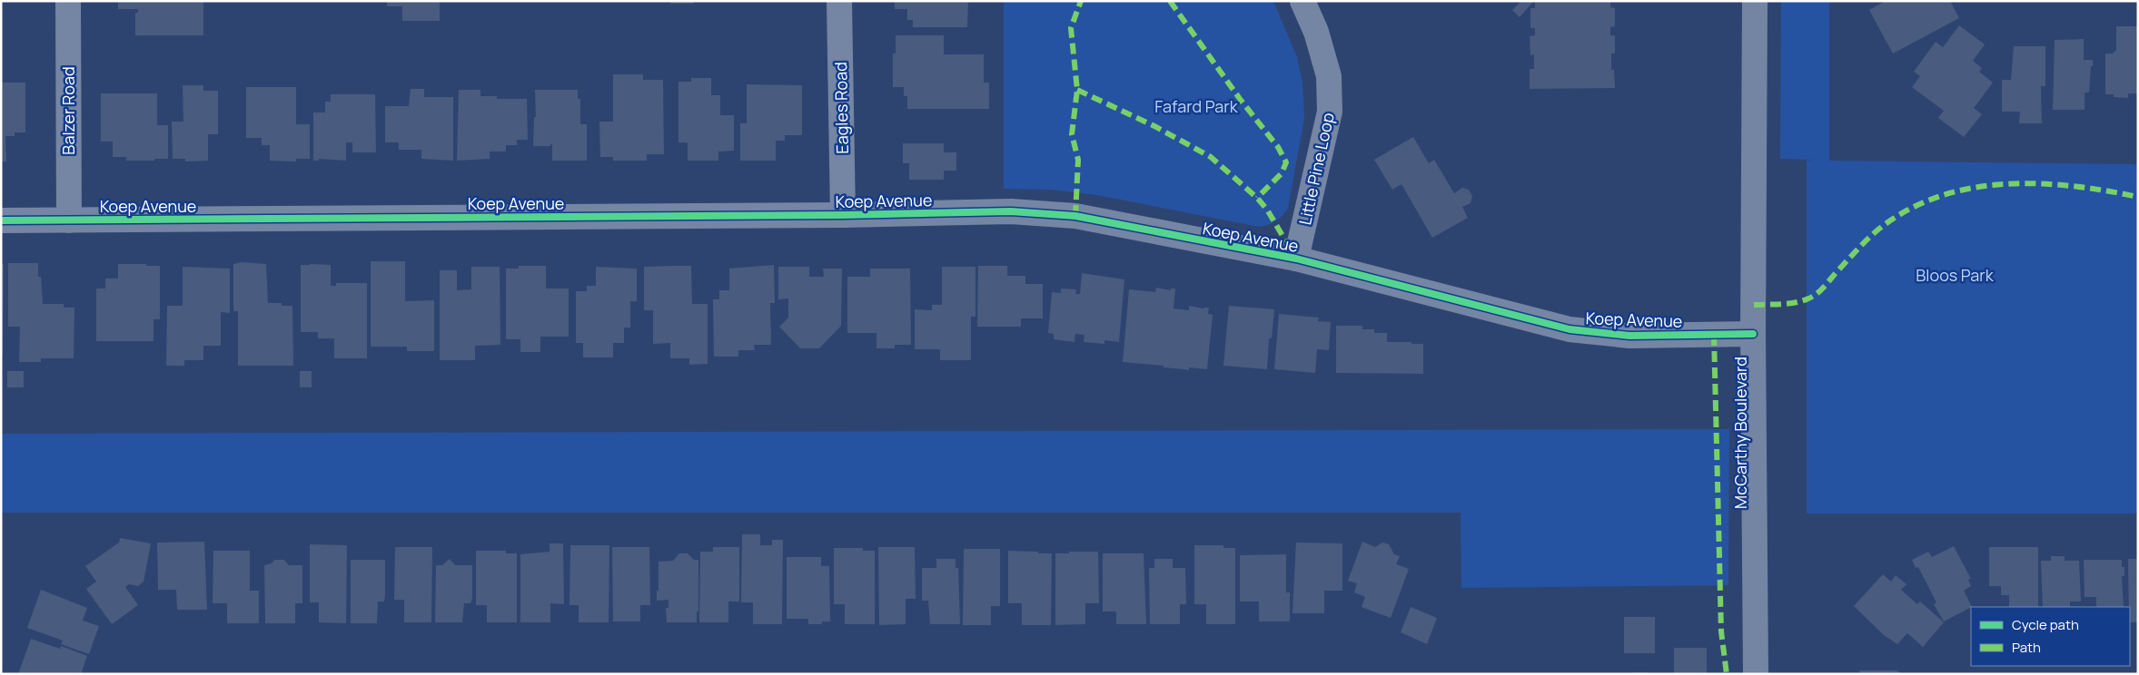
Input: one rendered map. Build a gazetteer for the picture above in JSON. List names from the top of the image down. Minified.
{"streets":{"main road":["McCarthy Boulevard"],"street":["Eagles Road","Balzer Road","Little Pine Loop","Koep Avenue"]},"crossings":[["Eagles Road","Koep Avenue"],["Balzer Road","Koep Avenue"],["Little Pine Loop","Koep Avenue"],["Koep Avenue","McCarthy Boulevard"]],"parks":["Fafard Park","Bloos Park"],"legend":["Cycle path","Path"]}
